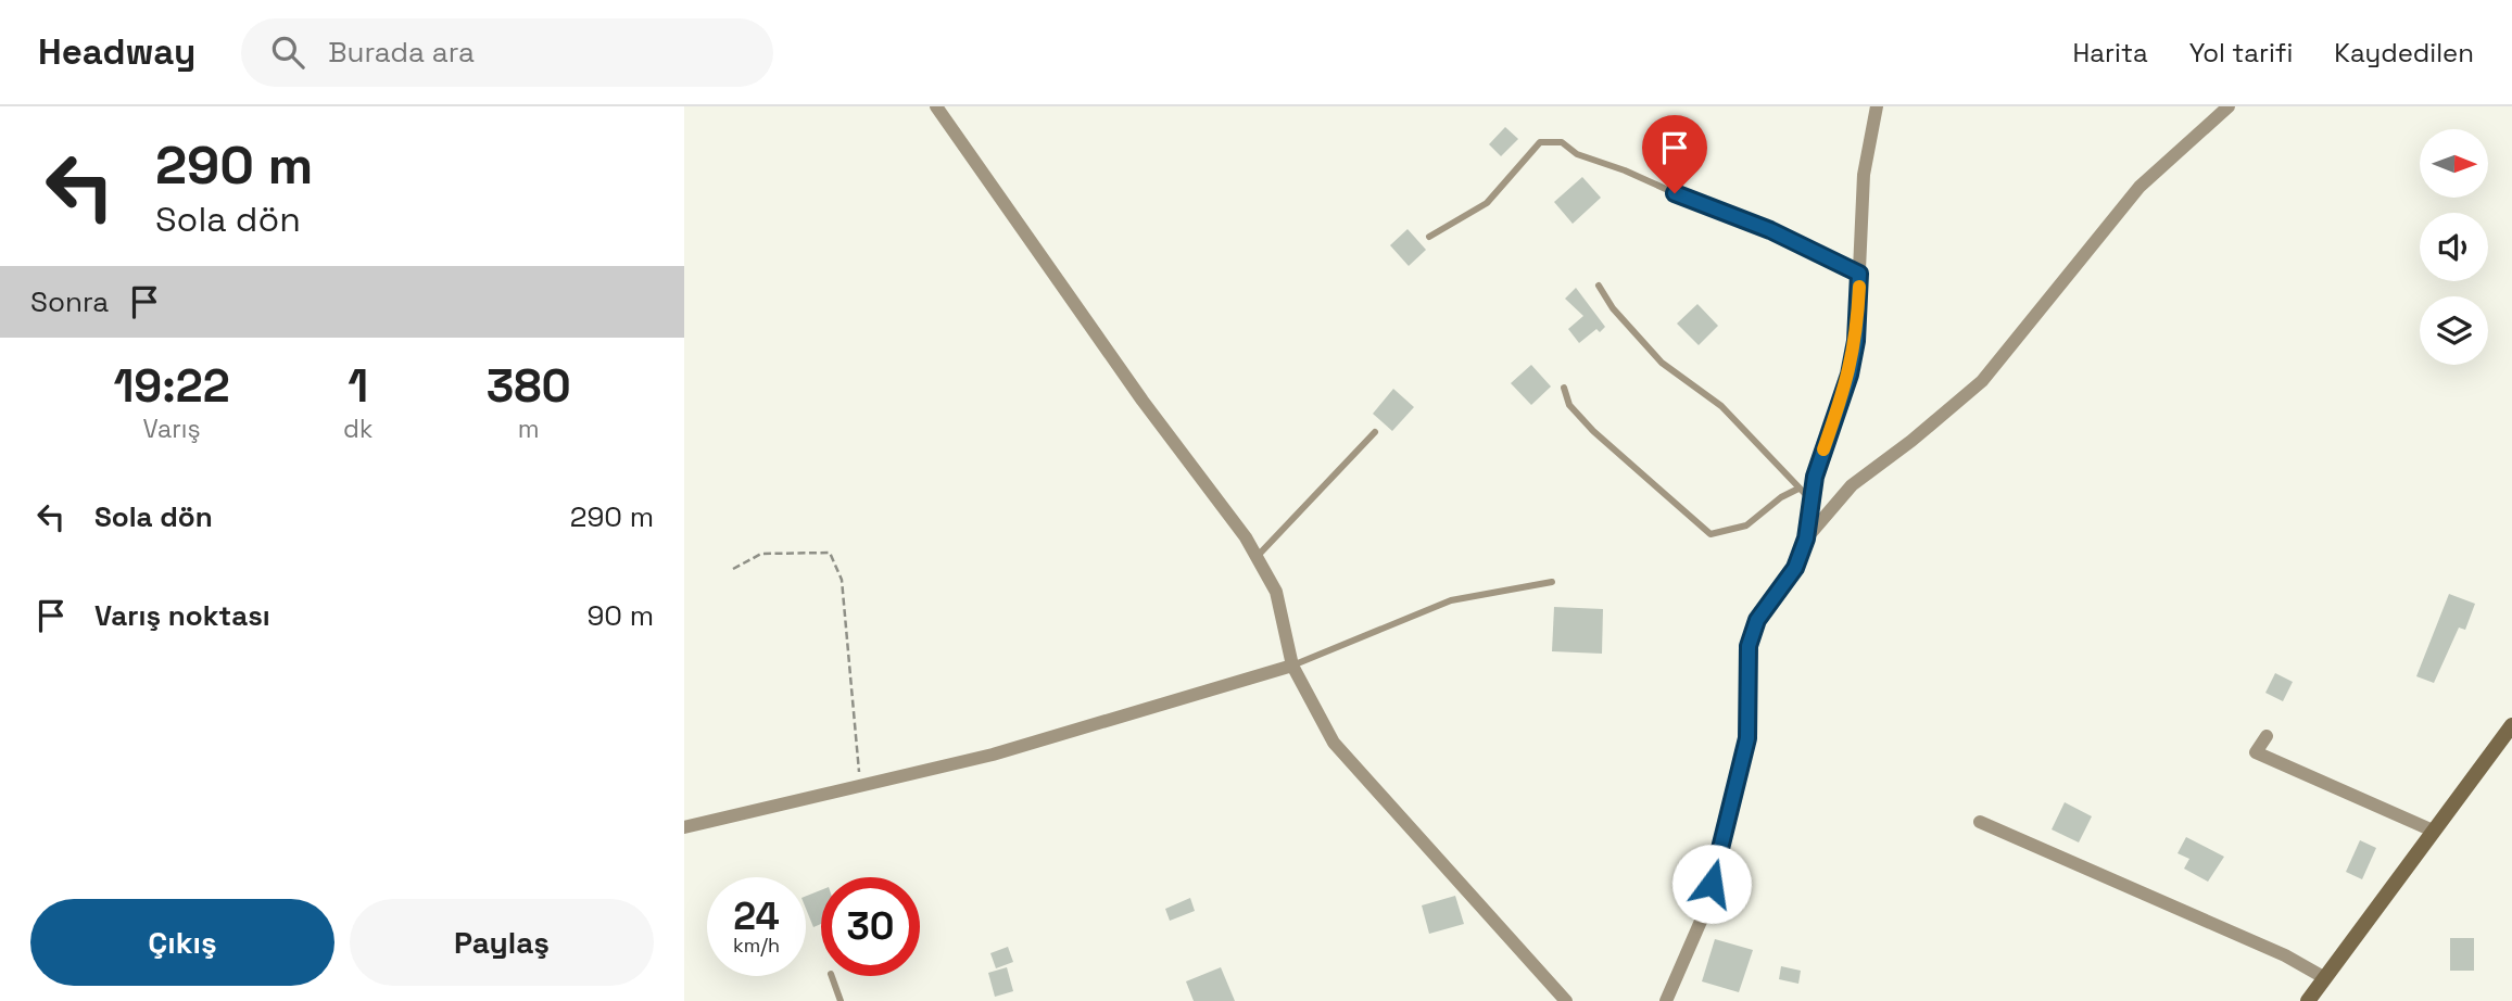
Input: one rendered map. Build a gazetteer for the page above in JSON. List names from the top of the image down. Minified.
{"north":"right","page":{"header":"Headway","search":"Burada ara","nav":["Harita","Yol tarifi","Kaydedilen"],"turn":["290 m","Sola dön"],"then":"Sonra","eta":["19:22","Varış","1","dk","380","m"],"list":[{"name":"Sola dön","value":"290 m"},{"name":"Varış noktası","value":"90 m"}],"speed":"24 km/h","limit":"30","buttons":["Çıkış","Paylaş"]}}
